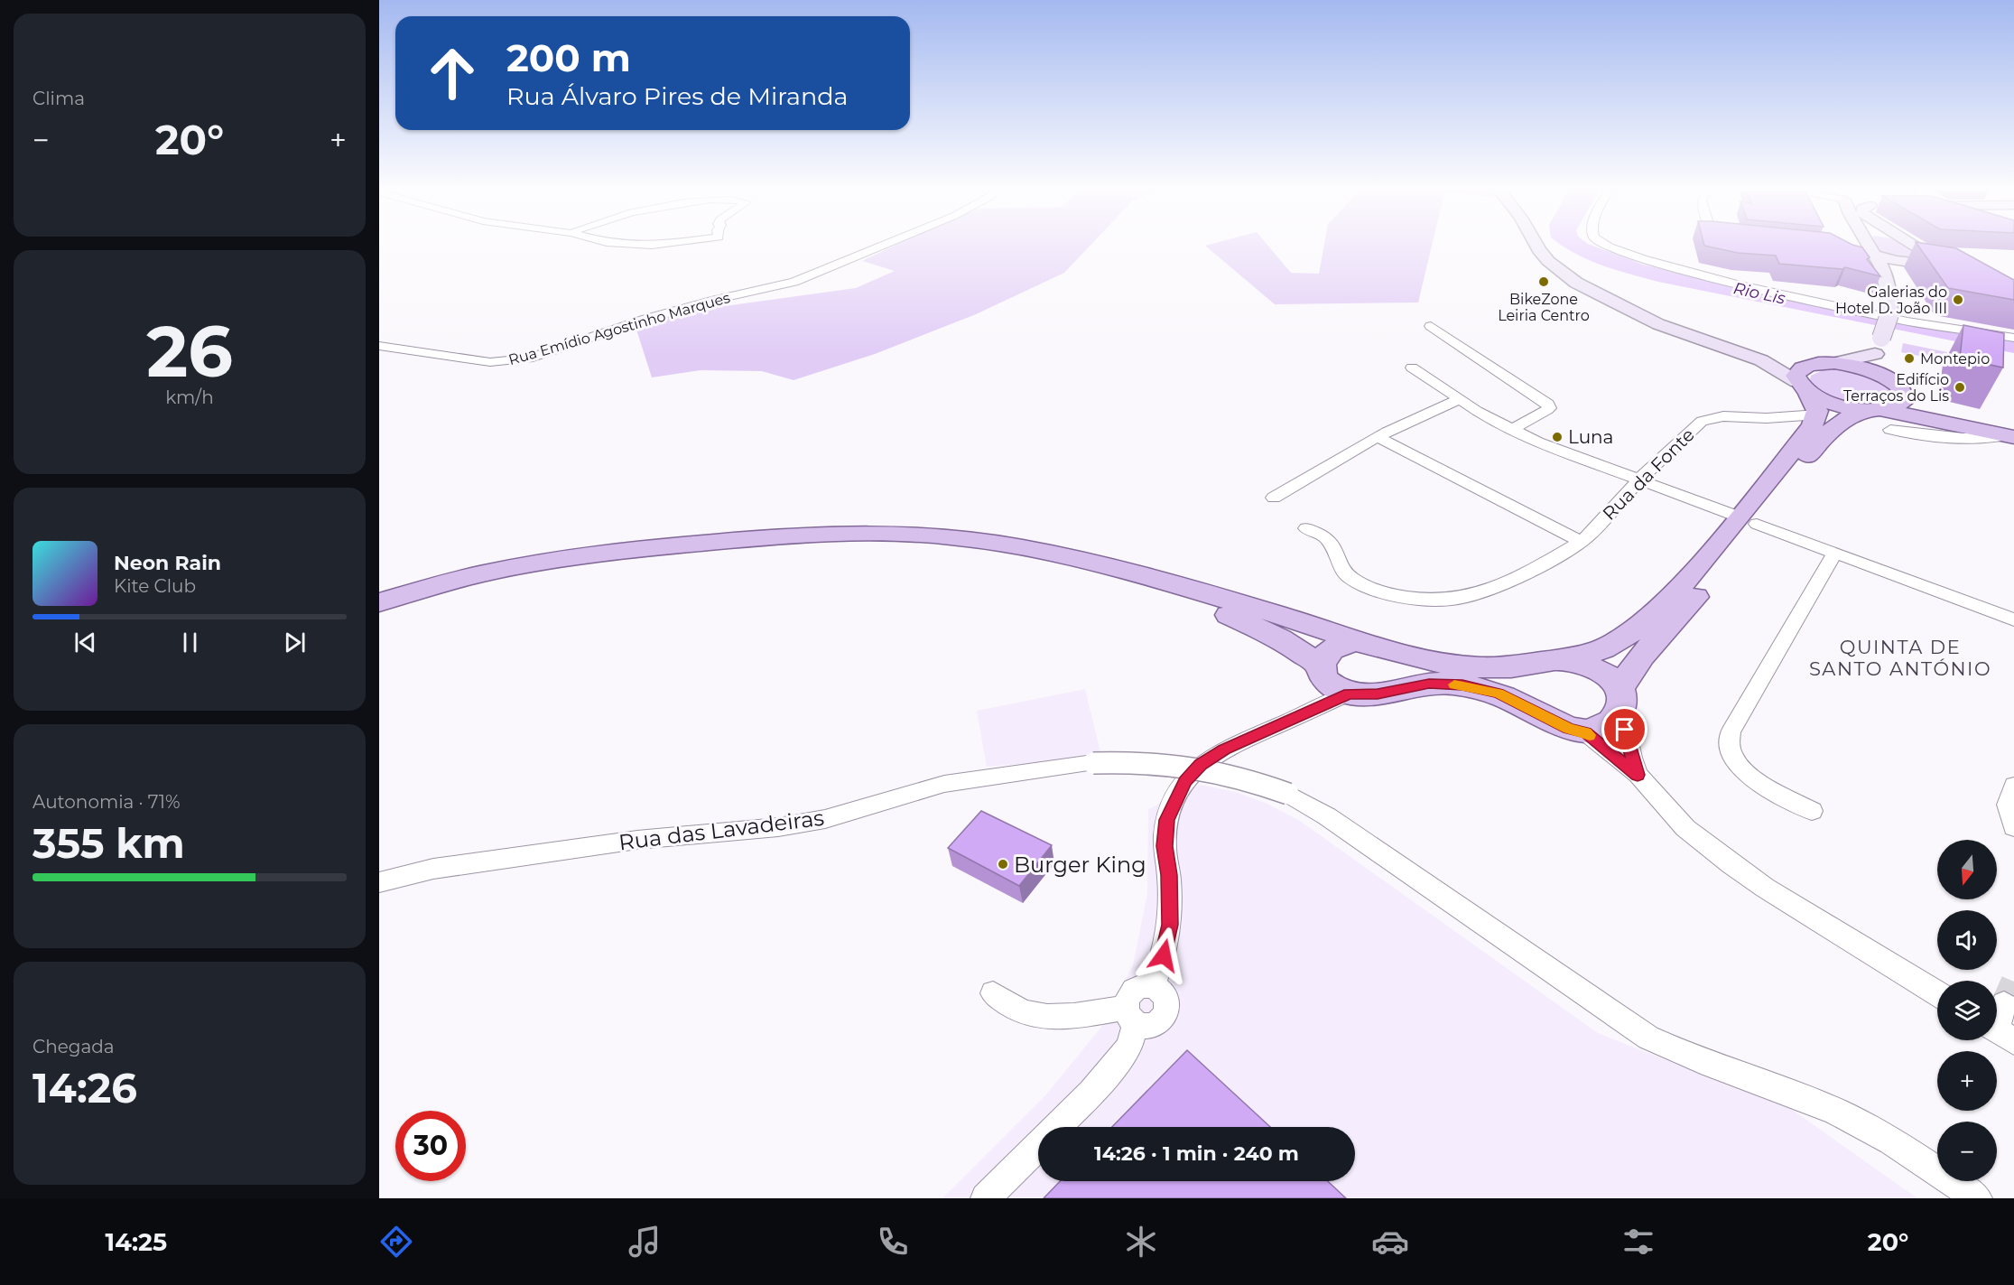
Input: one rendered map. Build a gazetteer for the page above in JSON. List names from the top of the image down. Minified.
{"streets":{"street":["Rua Emídio Agostinho Marques","Rua da Fonte","Rua das Lavadeiras"]},"districts":["QUINTA DE SANTO ANTÓNIO"],"water":["Rio Lis"],"places":["BikeZone Leiria Centro","Galerias do Hotel D. João III","Montepio","Edifício Terraços do Lis","Luna","Burger King"],"north":"bottom","page":{"tile":["Clima",["26","km/h"],["Autonomia · 71%","355 km"],["Chegada","14:26"]],"turn":["200 m","Rua Álvaro Pires de Miranda"],"heat":["−","20°","+"],"song":["Neon Rain","Kite Club"],"map_buttons":["+","−"],"limit":"30","trip":"14:26 · 1 min · 240 m","tabs":["14:25","20°"]}}
